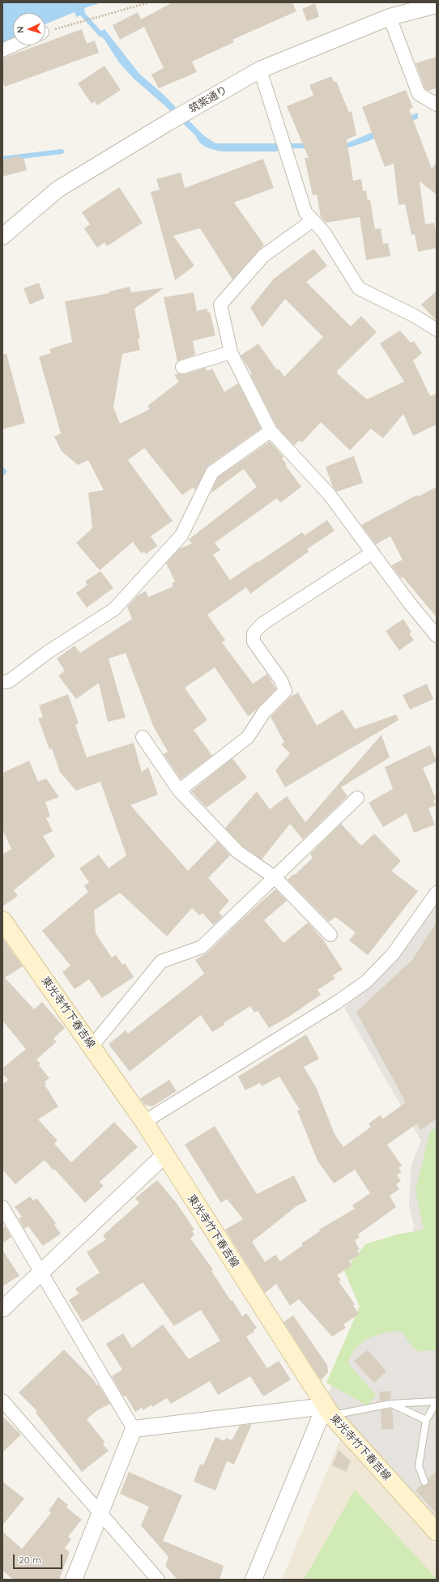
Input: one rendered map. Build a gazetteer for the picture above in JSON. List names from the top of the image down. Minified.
{"streets":{"main road":["東光寺竹下春吉線"],"street":["筑紫通り"]},"scale_bar":"20 m","north":"left"}
